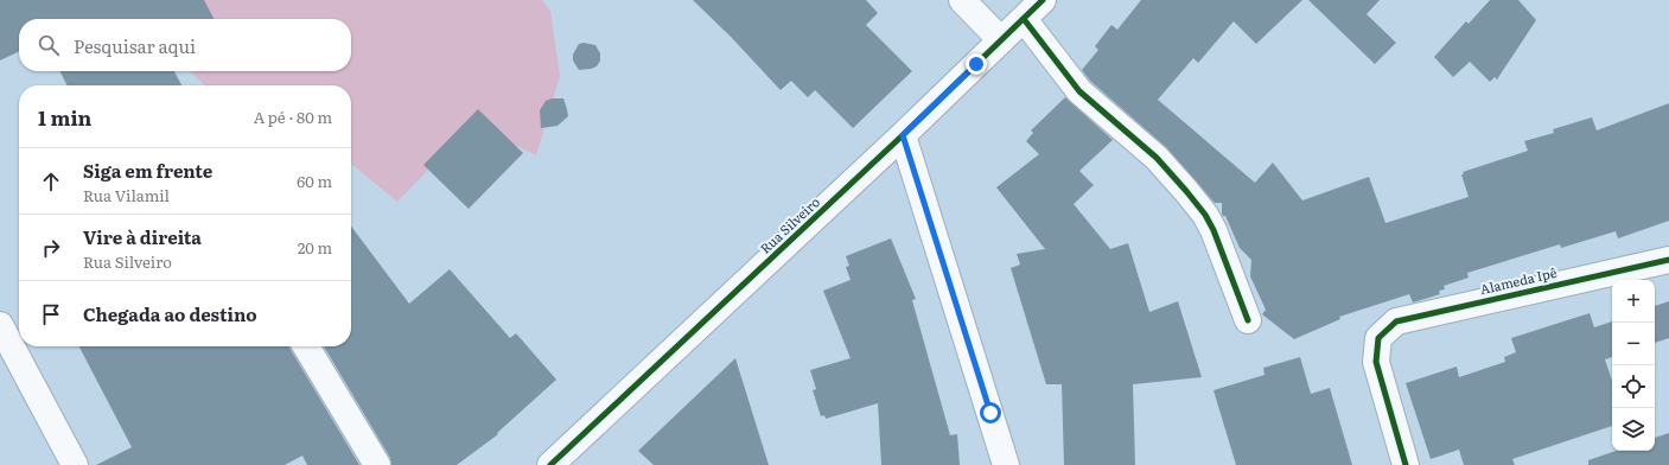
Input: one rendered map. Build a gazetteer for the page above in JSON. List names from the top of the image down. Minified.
{"streets":{"street":["Rua Silveiro","Alameda Ipê"]},"page":{"search":"Pesquisar aqui","heading":["1 min","A pé · 80 m"],"list":[["Siga em frente","Rua Vilamil","60 m"],["Vire à direita","Rua Silveiro","20 m"],"Chegada ao destino"],"map_buttons":["+","−"]}}
